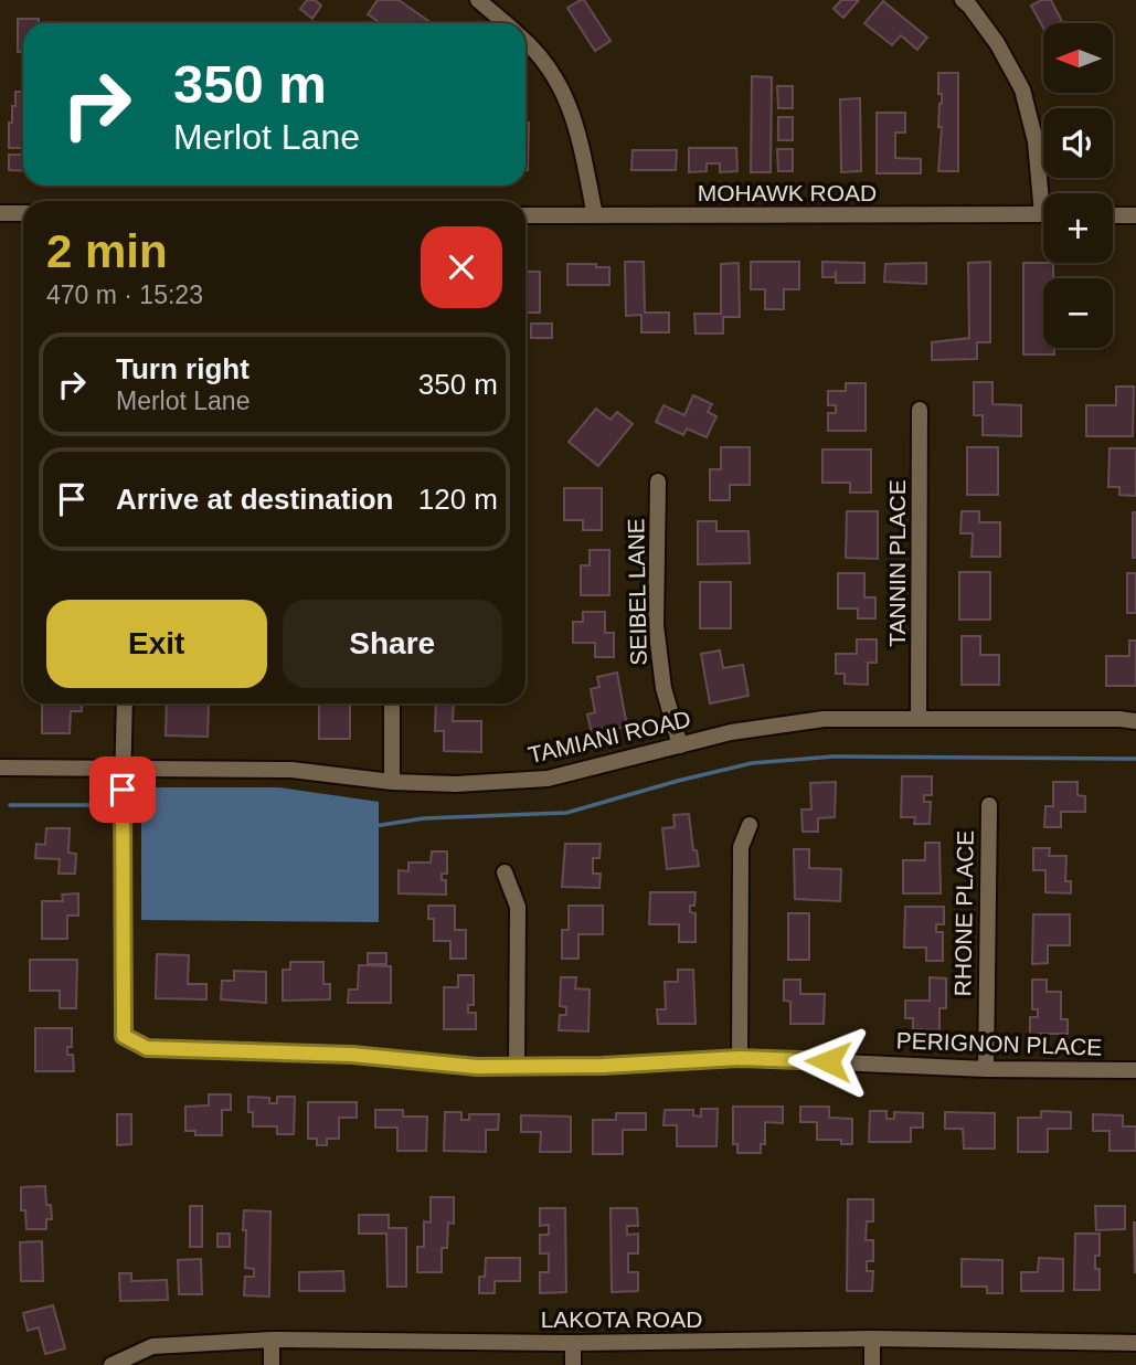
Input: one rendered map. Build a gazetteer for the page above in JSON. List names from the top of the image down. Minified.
{"streets":{"street":["MOHAWK ROAD","TANNIN PLACE","SEIBEL LANE","TAMIANI ROAD","RHONE PLACE","PERIGNON PLACE","LAKOTA ROAD"]},"crossings":[["TANNIN PLACE","TAMIANI ROAD"],["SEIBEL LANE","TAMIANI ROAD"],["TAMIANI ROAD","PERIGNON PLACE"],["RHONE PLACE","PERIGNON PLACE"]],"north":"left","page":{"map_buttons":["+","−"],"turn":["350 m","Merlot Lane"],"heading":["2 min","470 m · 15:23"],"list":[{"name":"Turn right","note":"Merlot Lane","value":"350 m"},{"name":"Arrive at destination","value":"120 m"}],"buttons":["Exit","Share"]}}
